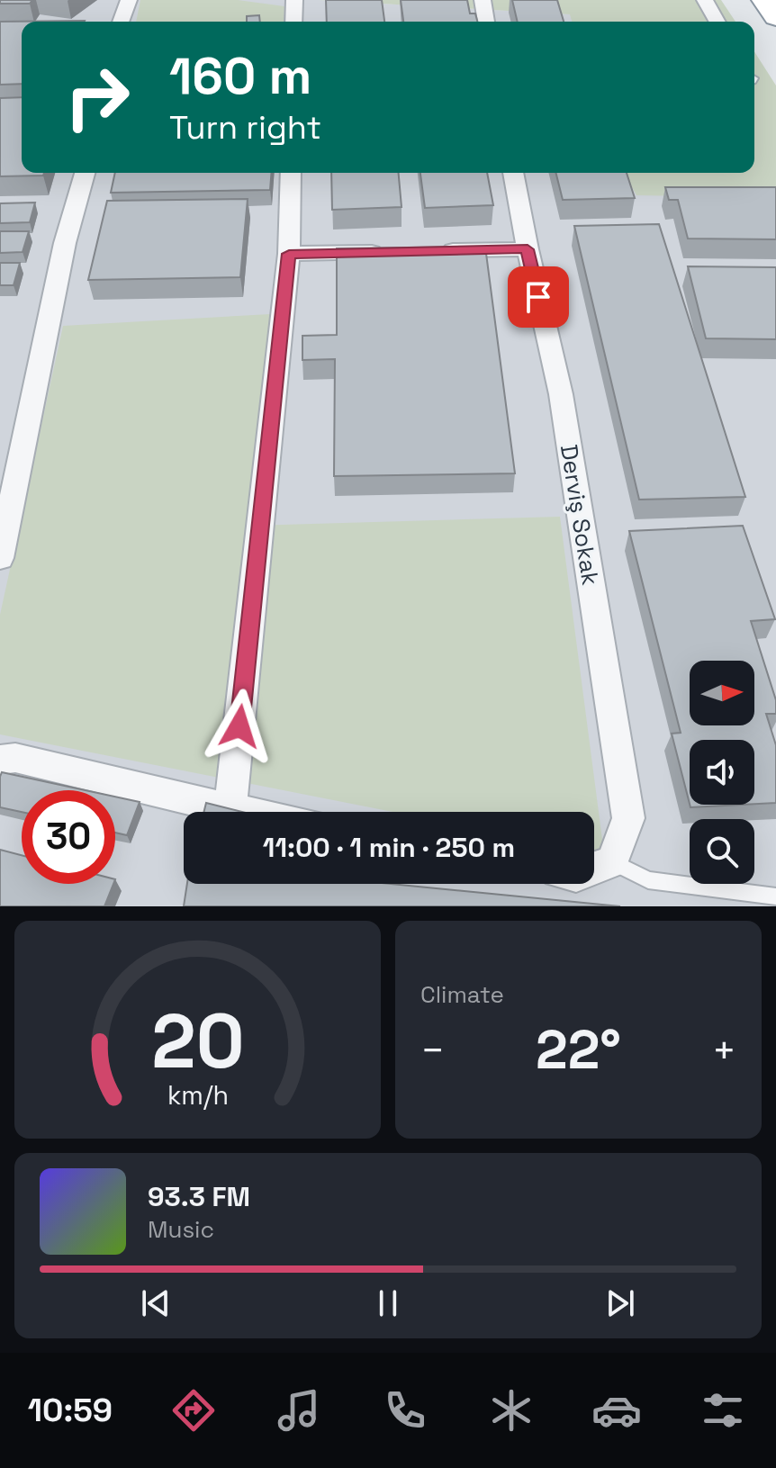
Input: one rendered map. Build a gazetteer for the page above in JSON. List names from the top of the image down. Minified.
{"streets":{"street":["Derviş Sokak"]},"north":"right","page":{"turn":["160 m","Turn right"],"limit":"30","trip":"11:00 · 1 min · 250 m","tile":"Climate","heat":["−","22°","+"],"song":["93.3 FM","Music"],"tabs":"10:59","gauge":["20","km/h"]}}
